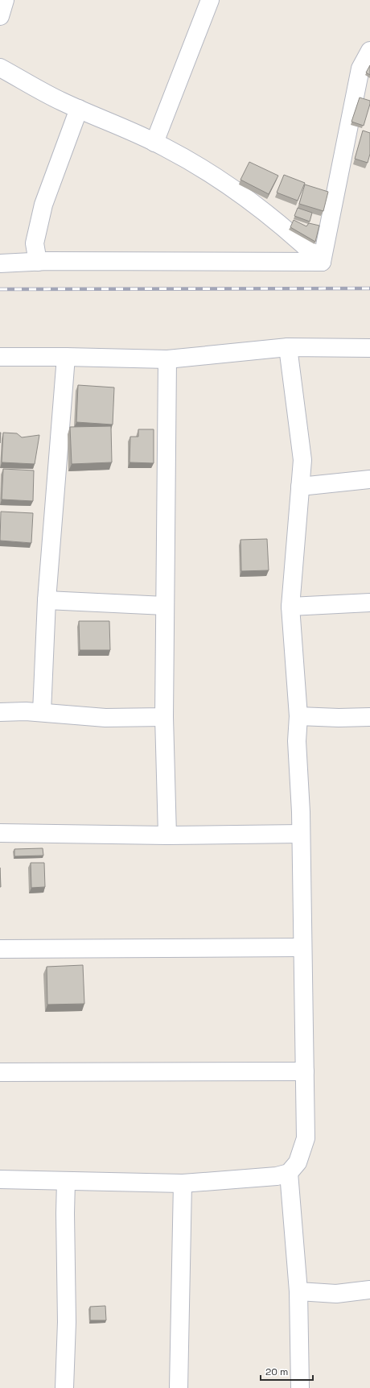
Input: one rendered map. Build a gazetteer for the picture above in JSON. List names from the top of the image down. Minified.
{"scale_bar":"20 m"}
